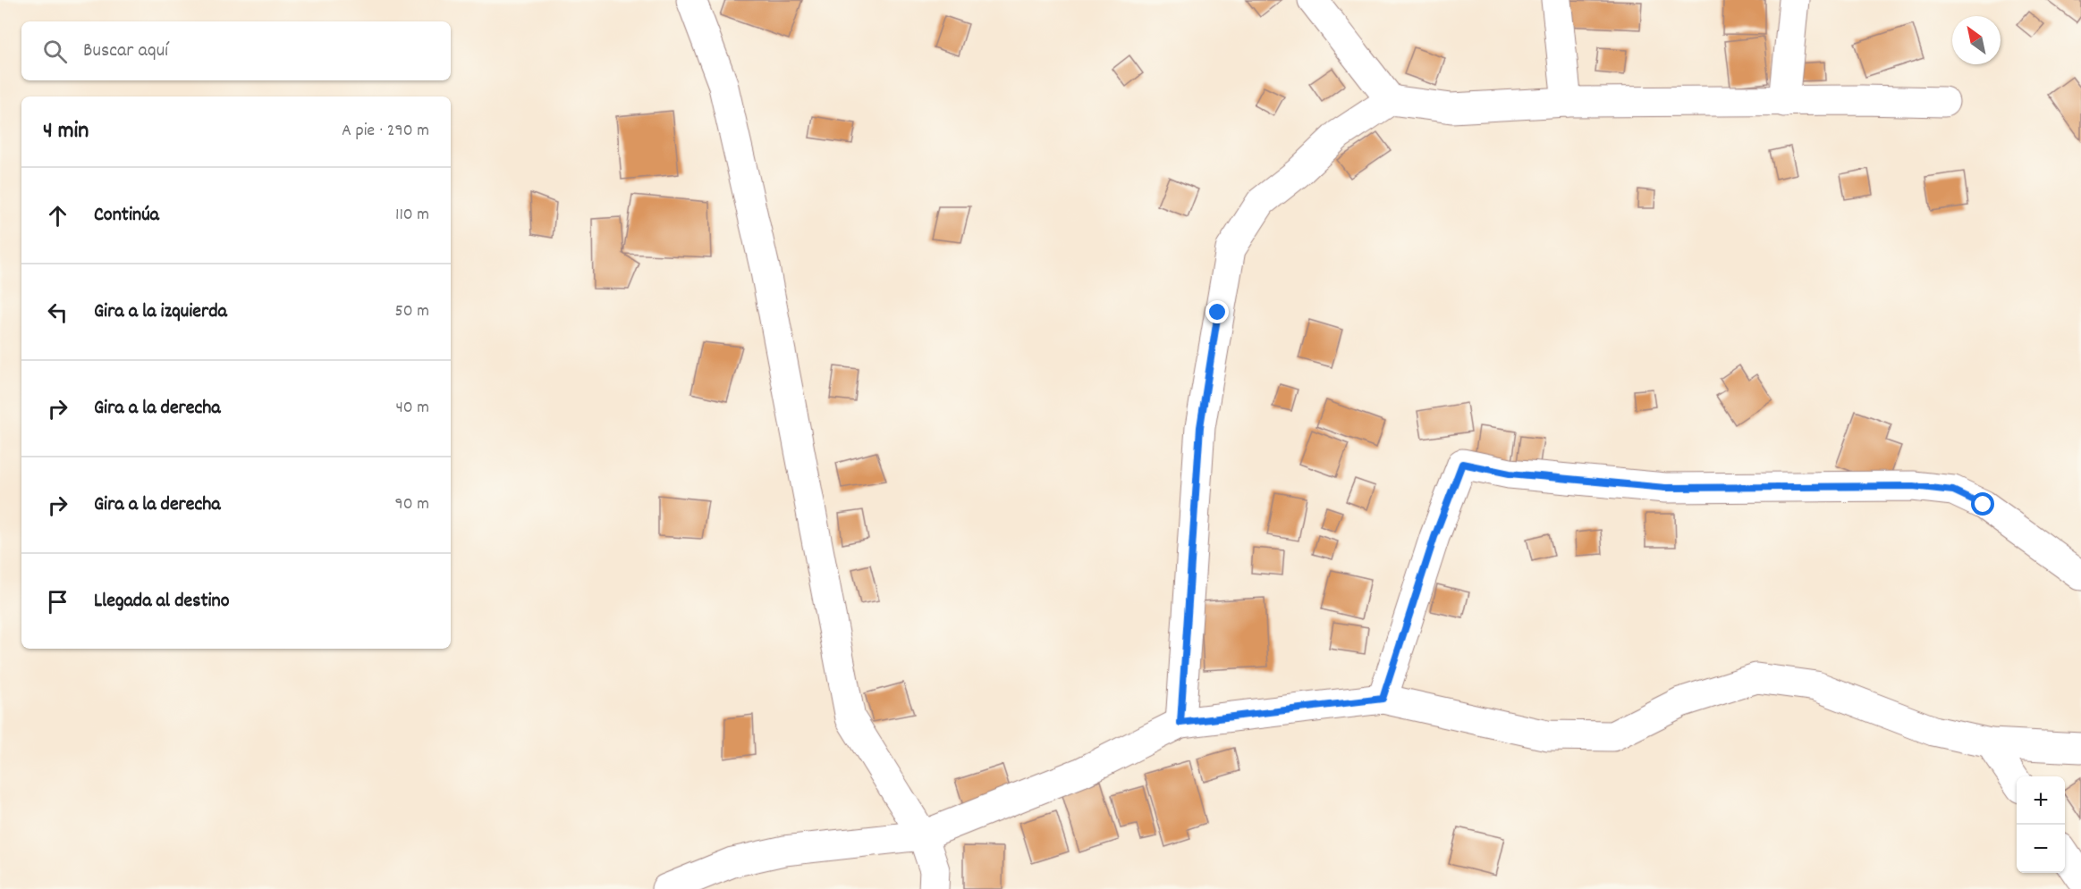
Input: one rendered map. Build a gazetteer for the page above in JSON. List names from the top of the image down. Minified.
{"north":"top left","page":{"search":"Buscar aquí","heading":["4 min","A pie · 290 m"],"list":[["Continúa","110 m"],["Gira a la izquierda","50 m"],["Gira a la derecha","40 m"],["Gira a la derecha","90 m"],"Llegada al destino"],"map_buttons":["+","−"]}}
